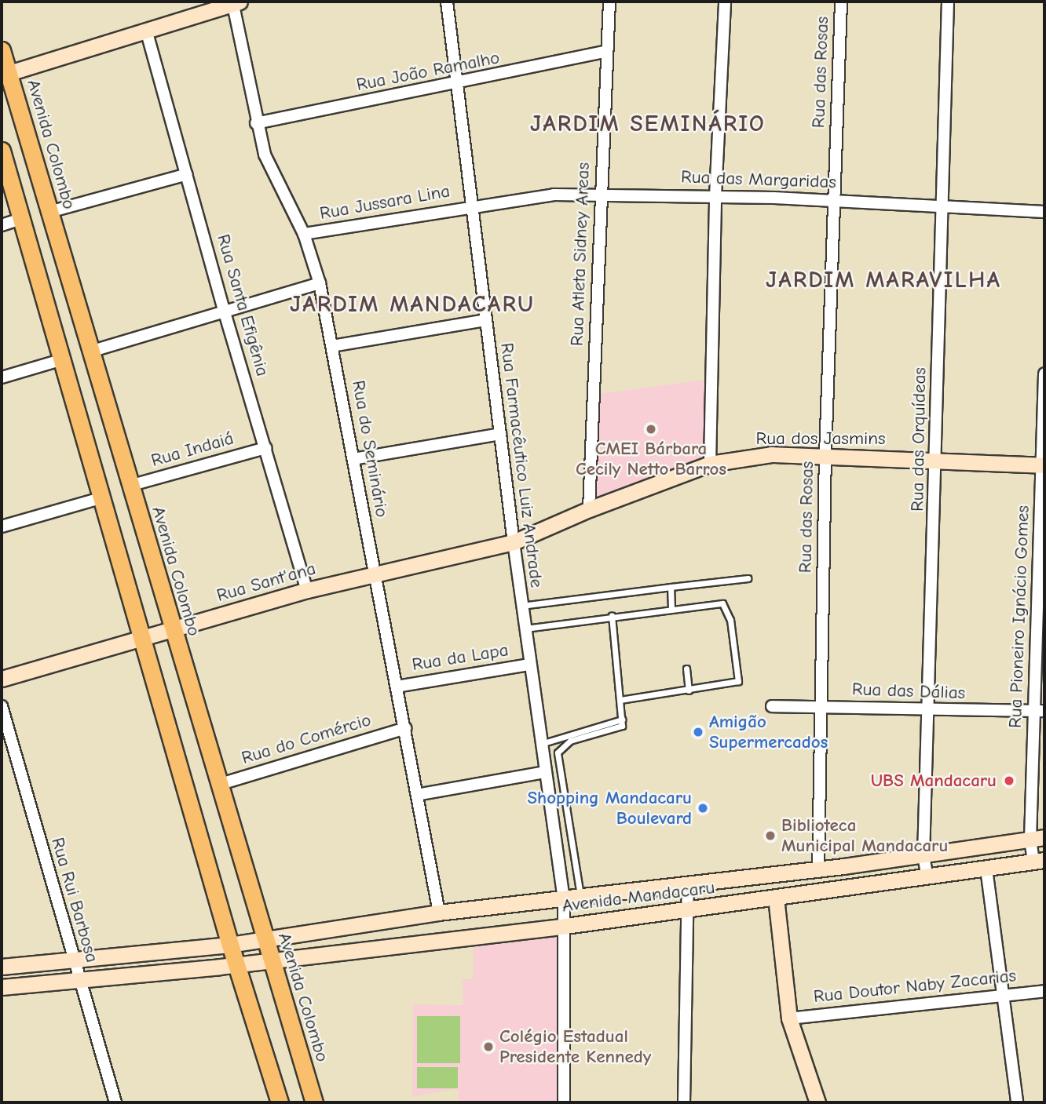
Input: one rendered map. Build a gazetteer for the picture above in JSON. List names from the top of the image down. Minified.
{"streets":{"main road":["Avenida Colombo","Rua dos Jasmins","Rua Sant'ana","Avenida Mandacaru"],"street":["Rua João Ramalho","Rua das Rosas","Rua das Margaridas","Rua Jussara Lina","Rua Atleta Sidney Areas","Rua Santa Efigênia","Rua das Orquídeas","Rua do Seminário","Rua Indaiá","Rua Farmacêutico Luiz Andrade","Rua Pioneiro Ignácio Gomes","Rua da Lapa","Rua das Dálias","Rua do Comércio","Rua Rui Barbosa","Rua Doutor Naby Zacarias"]},"crossings":[["Rua João Ramalho","Rua Atleta Sidney Areas"],["Rua João Ramalho","Rua do Seminário"],["Rua João Ramalho","Rua Farmacêutico Luiz Andrade"],["Rua das Rosas","Rua das Margaridas"],["Rua das Rosas","Rua dos Jasmins"],["Rua das Rosas","Rua das Dálias"],["Rua das Rosas","Avenida Mandacaru"],["Avenida Colombo","Rua Indaiá"],["Avenida Colombo","Rua Sant'ana"],["Avenida Colombo","Rua do Comércio"],["Avenida Colombo","Avenida Mandacaru"],["Rua das Margaridas","Rua Jussara Lina"],["Rua das Margaridas","Rua Atleta Sidney Areas"],["Rua das Margaridas","Rua das Orquídeas"],["Rua das Margaridas","Rua Farmacêutico Luiz Andrade"],["Rua Jussara Lina","Rua do Seminário"],["Rua Jussara Lina","Rua Farmacêutico Luiz Andrade"],["Rua Atleta Sidney Areas","Rua dos Jasmins"],["Rua Santa Efigênia","Rua Indaiá"],["Rua Santa Efigênia","Rua Sant'ana"],["Rua dos Jasmins","Rua das Orquídeas"],["Rua dos Jasmins","Rua Farmacêutico Luiz Andrade"],["Rua dos Jasmins","Rua Sant'ana"],["Rua dos Jasmins","Rua Pioneiro Ignácio Gomes"],["Rua das Orquídeas","Rua das Dálias"],["Rua das Orquídeas","Avenida Mandacaru"],["Rua do Seminário","Rua Sant'ana"],["Rua do Seminário","Rua da Lapa"],["Rua do Seminário","Rua do Comércio"],["Rua do Seminário","Avenida Mandacaru"],["Rua Farmacêutico Luiz Andrade","Rua Sant'ana"],["Rua Farmacêutico Luiz Andrade","Rua da Lapa"],["Rua Farmacêutico Luiz Andrade","Avenida Mandacaru"],["Rua Pioneiro Ignácio Gomes","Rua das Dálias"],["Rua Pioneiro Ignácio Gomes","Avenida Mandacaru"],["Avenida Mandacaru","Rua Rui Barbosa"]],"districts":["JARDIM SEMINÁRIO","JARDIM MARAVILHA","JARDIM MANDACARU"],"places":["CMEI Bárbara Cecily Netto Barros","Amigão Supermercados","UBS Mandacaru","Shopping Mandacaru Boulevard","Biblioteca Municipal Mandacaru","Colégio Estadual Presidente Kennedy"]}
